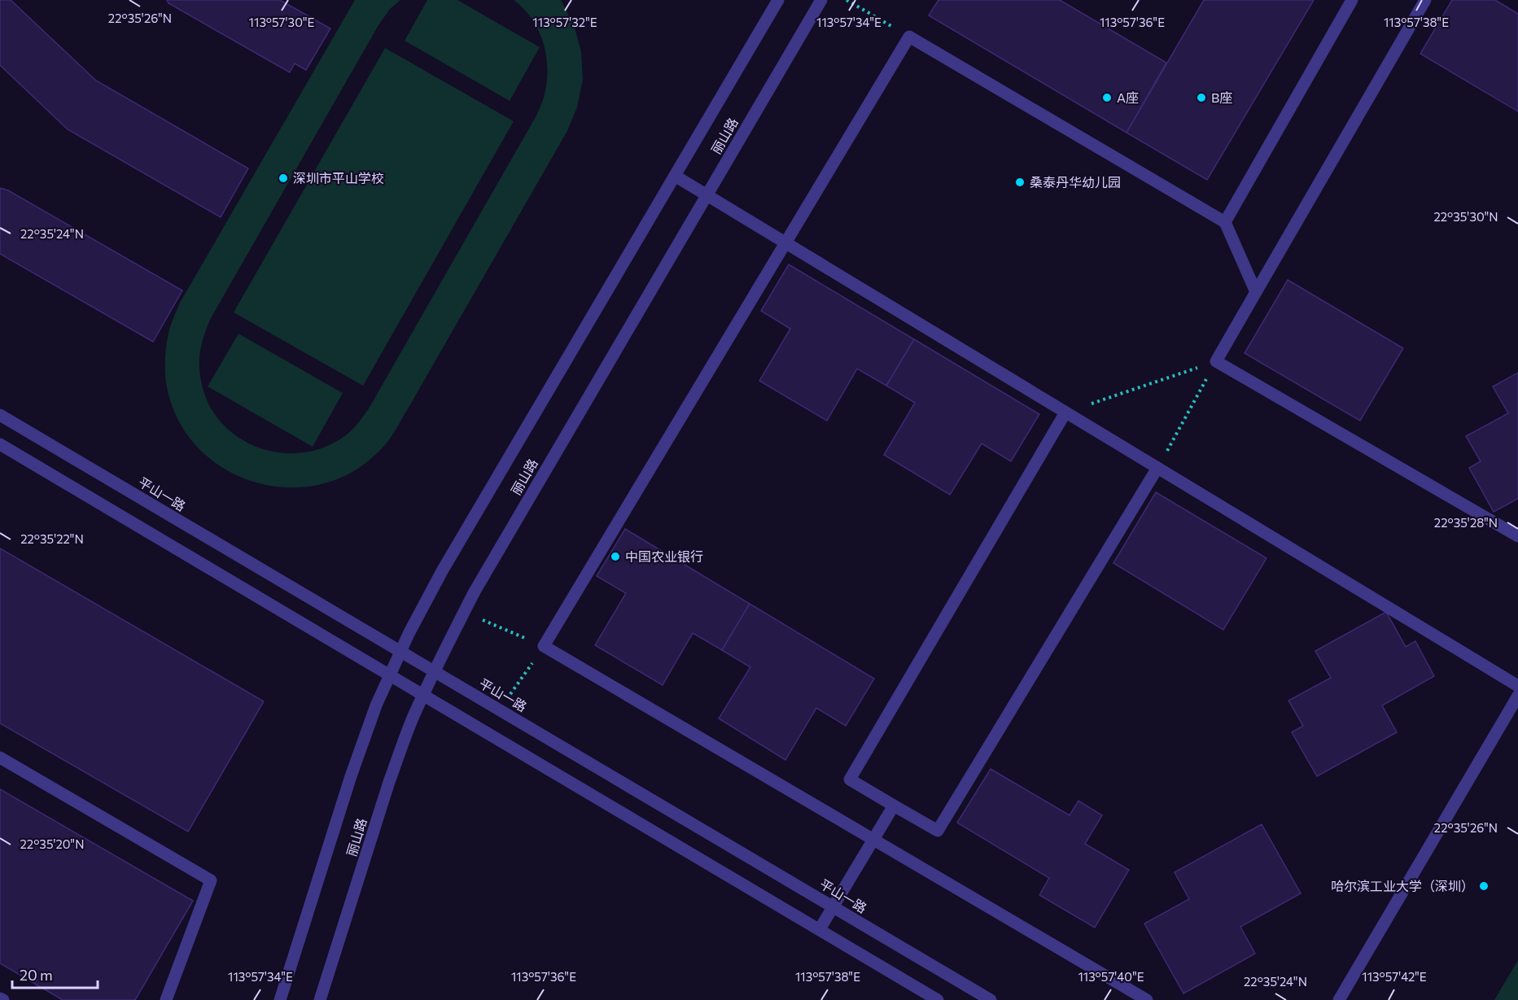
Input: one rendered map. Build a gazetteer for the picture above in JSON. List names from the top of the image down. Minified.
{"streets":{"street":["丽山路","平山一路"]},"crossings":[["丽山路","平山一路"]],"places":["A座","B座","深圳市平山学校","桑泰丹华幼儿园","中国农业银行","哈尔滨工业大学（深圳）"],"scale_bar":"20 m","coordinates":["22°35'26\"N","113°57'30\"E","113°57'32\"E","113°57'34\"E","113°57'36\"E","113°57'38\"E","22°35'30\"N","22°35'24\"N","22°35'28\"N","22°35'22\"N","22°35'20\"N","113°57'40\"E","113°57'42\"E"]}
